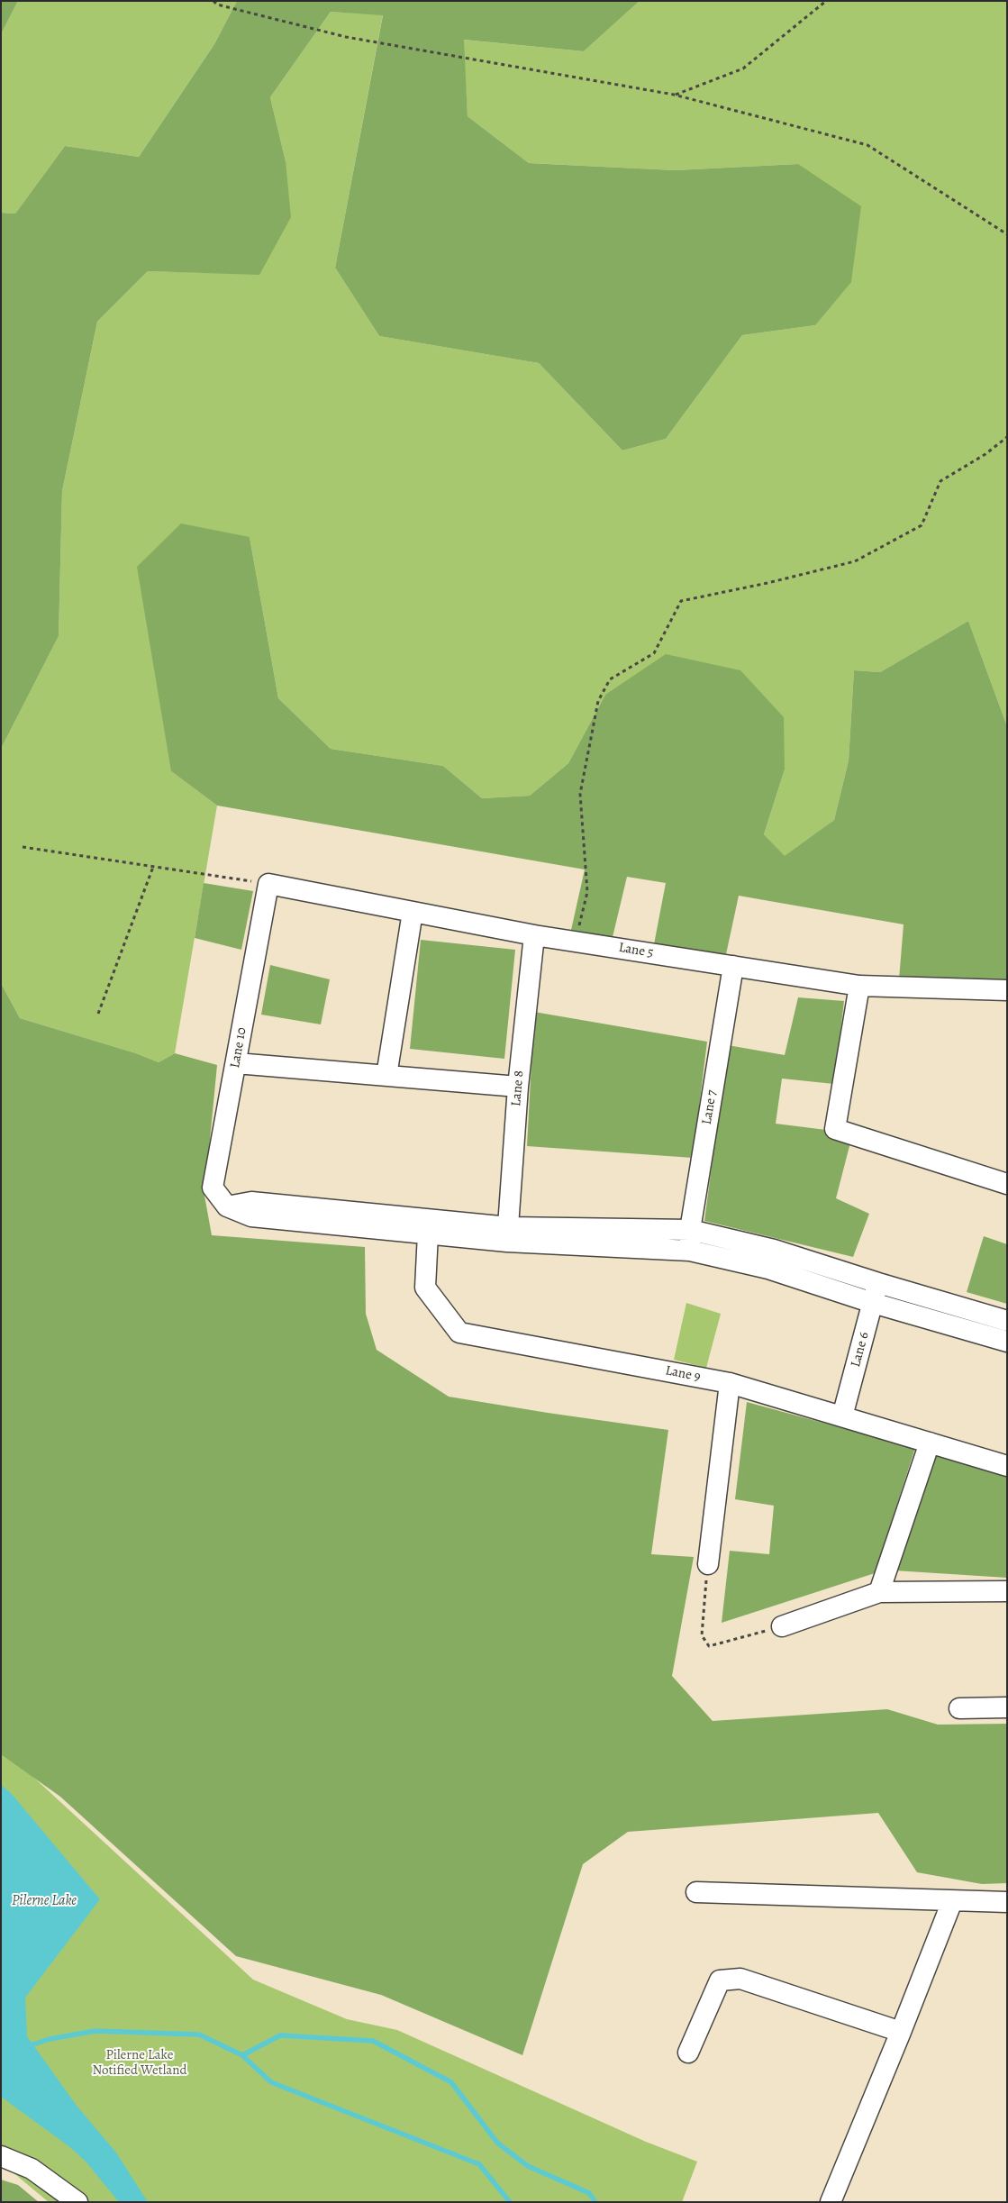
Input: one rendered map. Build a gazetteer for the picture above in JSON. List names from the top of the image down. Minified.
{"streets":{"street":["Lane 5","Lane 10","Lane 8","Lane 7","Lane 6","Lane 9"]},"crossings":[["Lane 5","Lane 10"],["Lane 5","Lane 8"],["Lane 5","Lane 7"],["Lane 6","Lane 9"]],"water":["Pilerne Lake"],"parks":["Pilerne Lake Notified Wetland"]}
